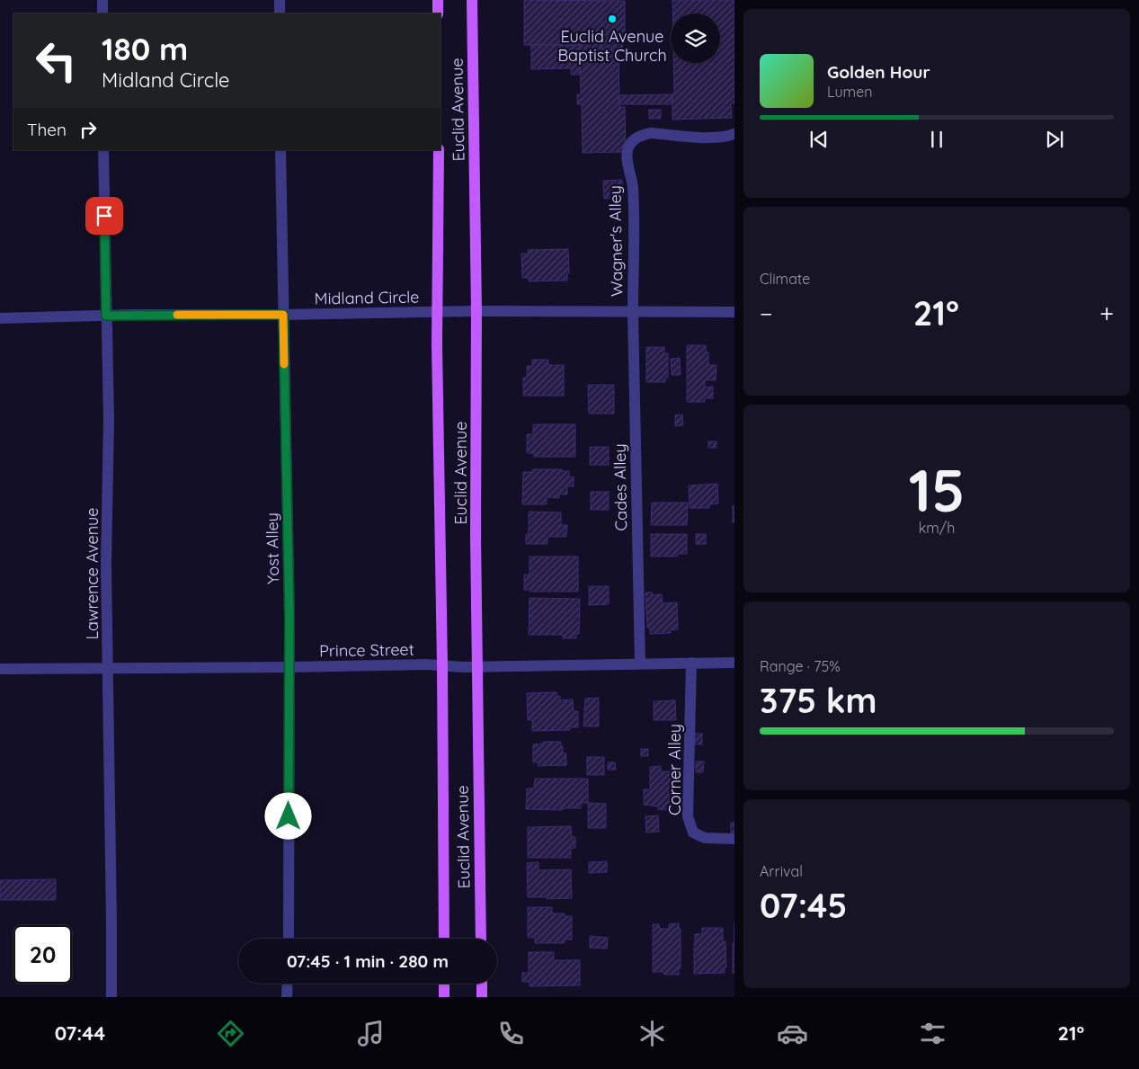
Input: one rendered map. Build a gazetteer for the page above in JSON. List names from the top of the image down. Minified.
{"streets":{"main road":["Euclid Avenue"],"street":["Wagner's Alley","Midland Circle","Cades Alley","Yost Alley","Lawrence Avenue","Prince Street","Corner Alley"]},"crossings":[["Euclid Avenue","Midland Circle"],["Euclid Avenue","Prince Street"],["Wagner's Alley","Midland Circle"],["Wagner's Alley","Cades Alley"],["Midland Circle","Cades Alley"],["Midland Circle","Yost Alley"],["Midland Circle","Lawrence Avenue"],["Cades Alley","Prince Street"],["Yost Alley","Prince Street"],["Lawrence Avenue","Prince Street"],["Prince Street","Corner Alley"]],"places":["Euclid Avenue Baptist Church"],"page":{"turn":["180 m","Midland Circle"],"song":["Golden Hour","Lumen"],"then":"Then","tile":["Climate",["15","km/h"],["Range · 75%","375 km"],["Arrival","07:45"]],"heat":["−","21°","+"],"limit":"20","trip":"07:45 · 1 min · 280 m","tabs":["07:44","21°"]}}
